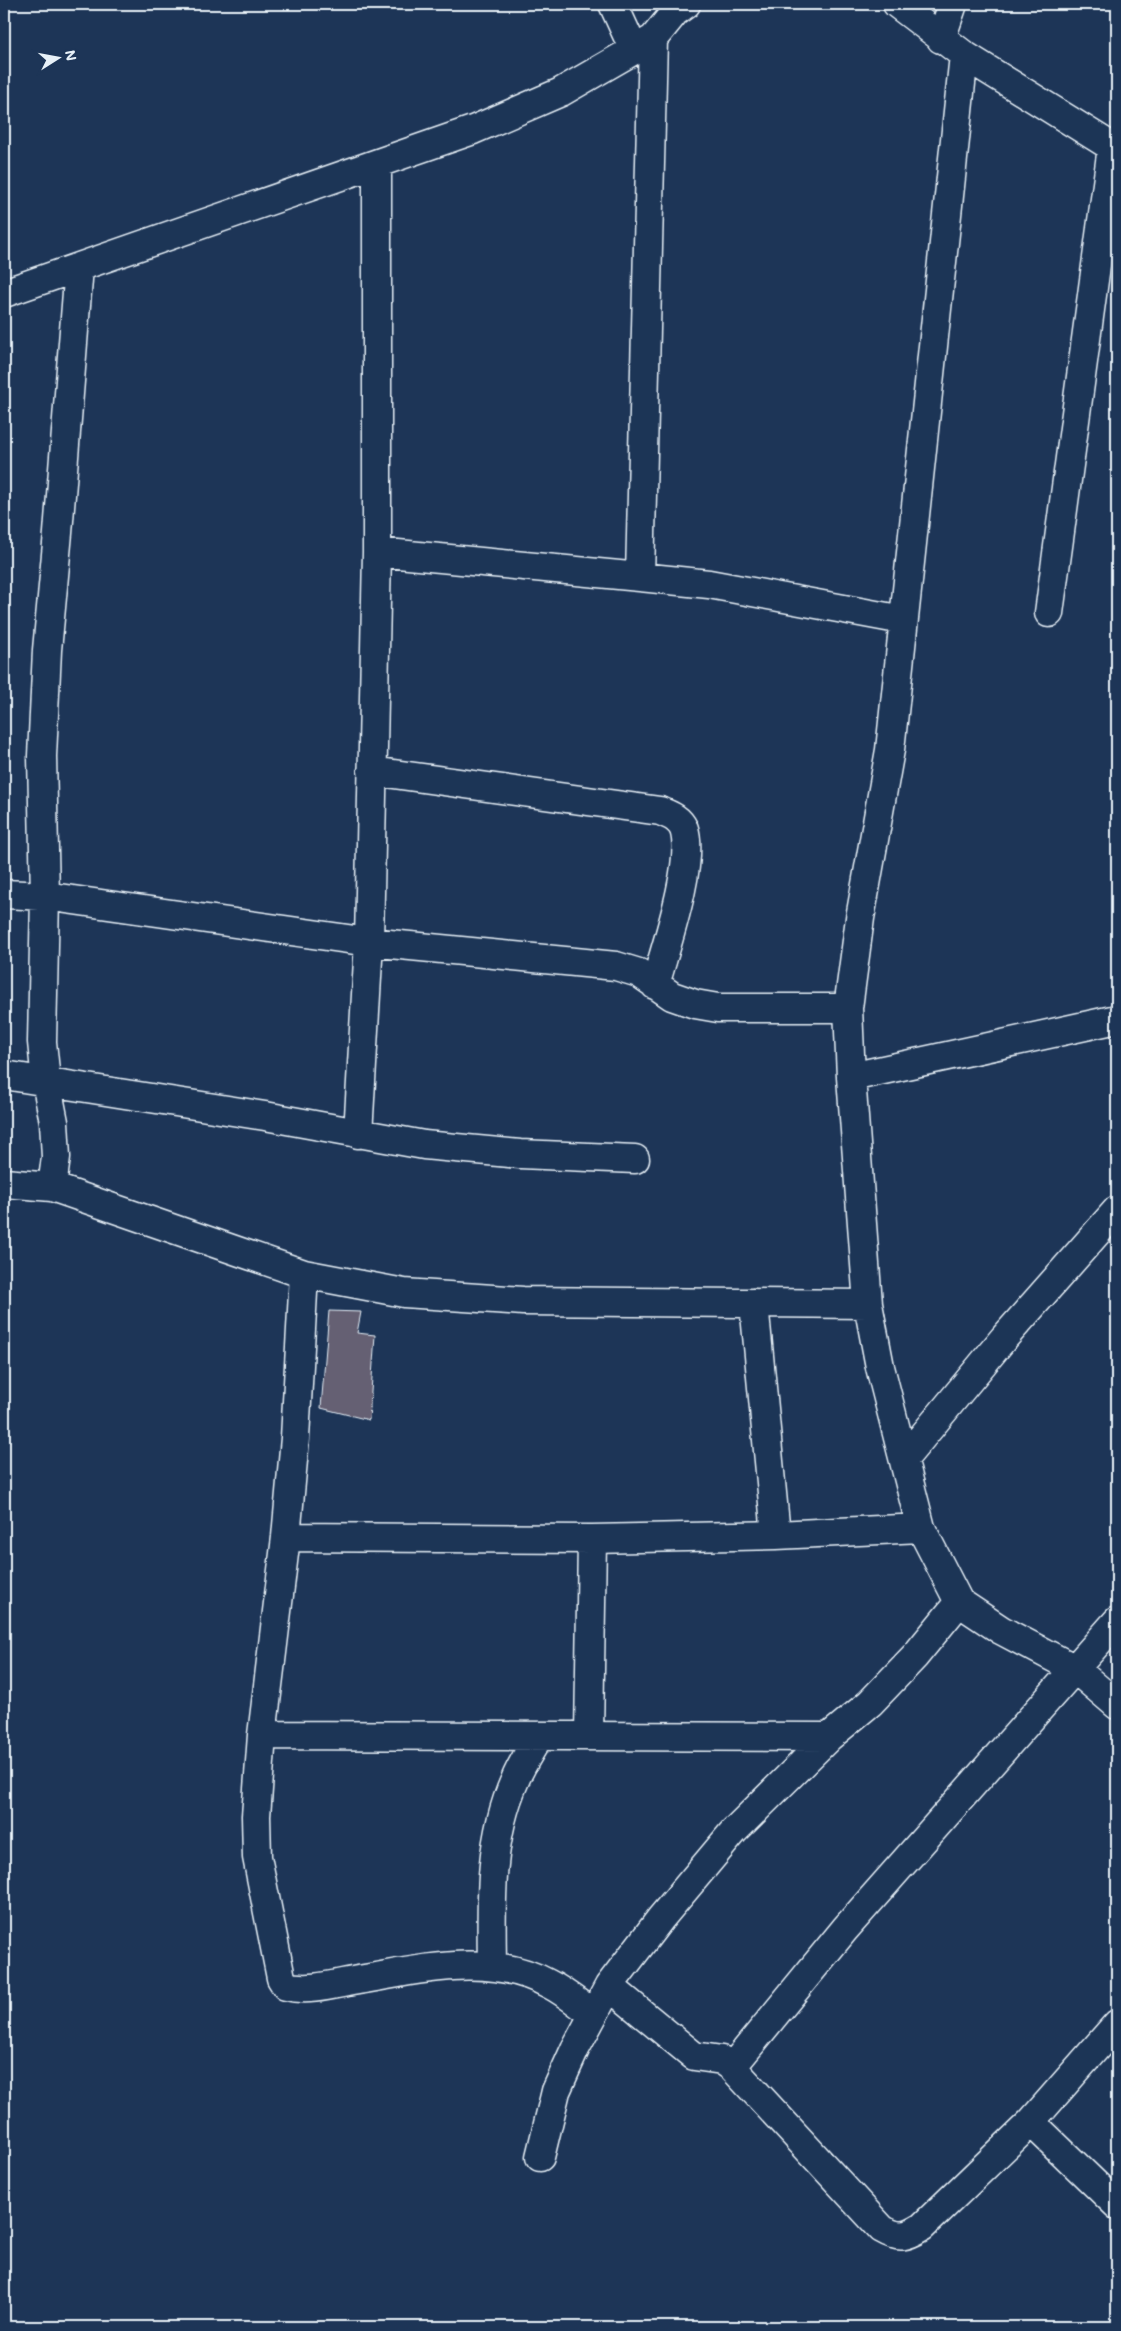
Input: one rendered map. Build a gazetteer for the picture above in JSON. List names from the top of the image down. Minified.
{"north":"right"}
